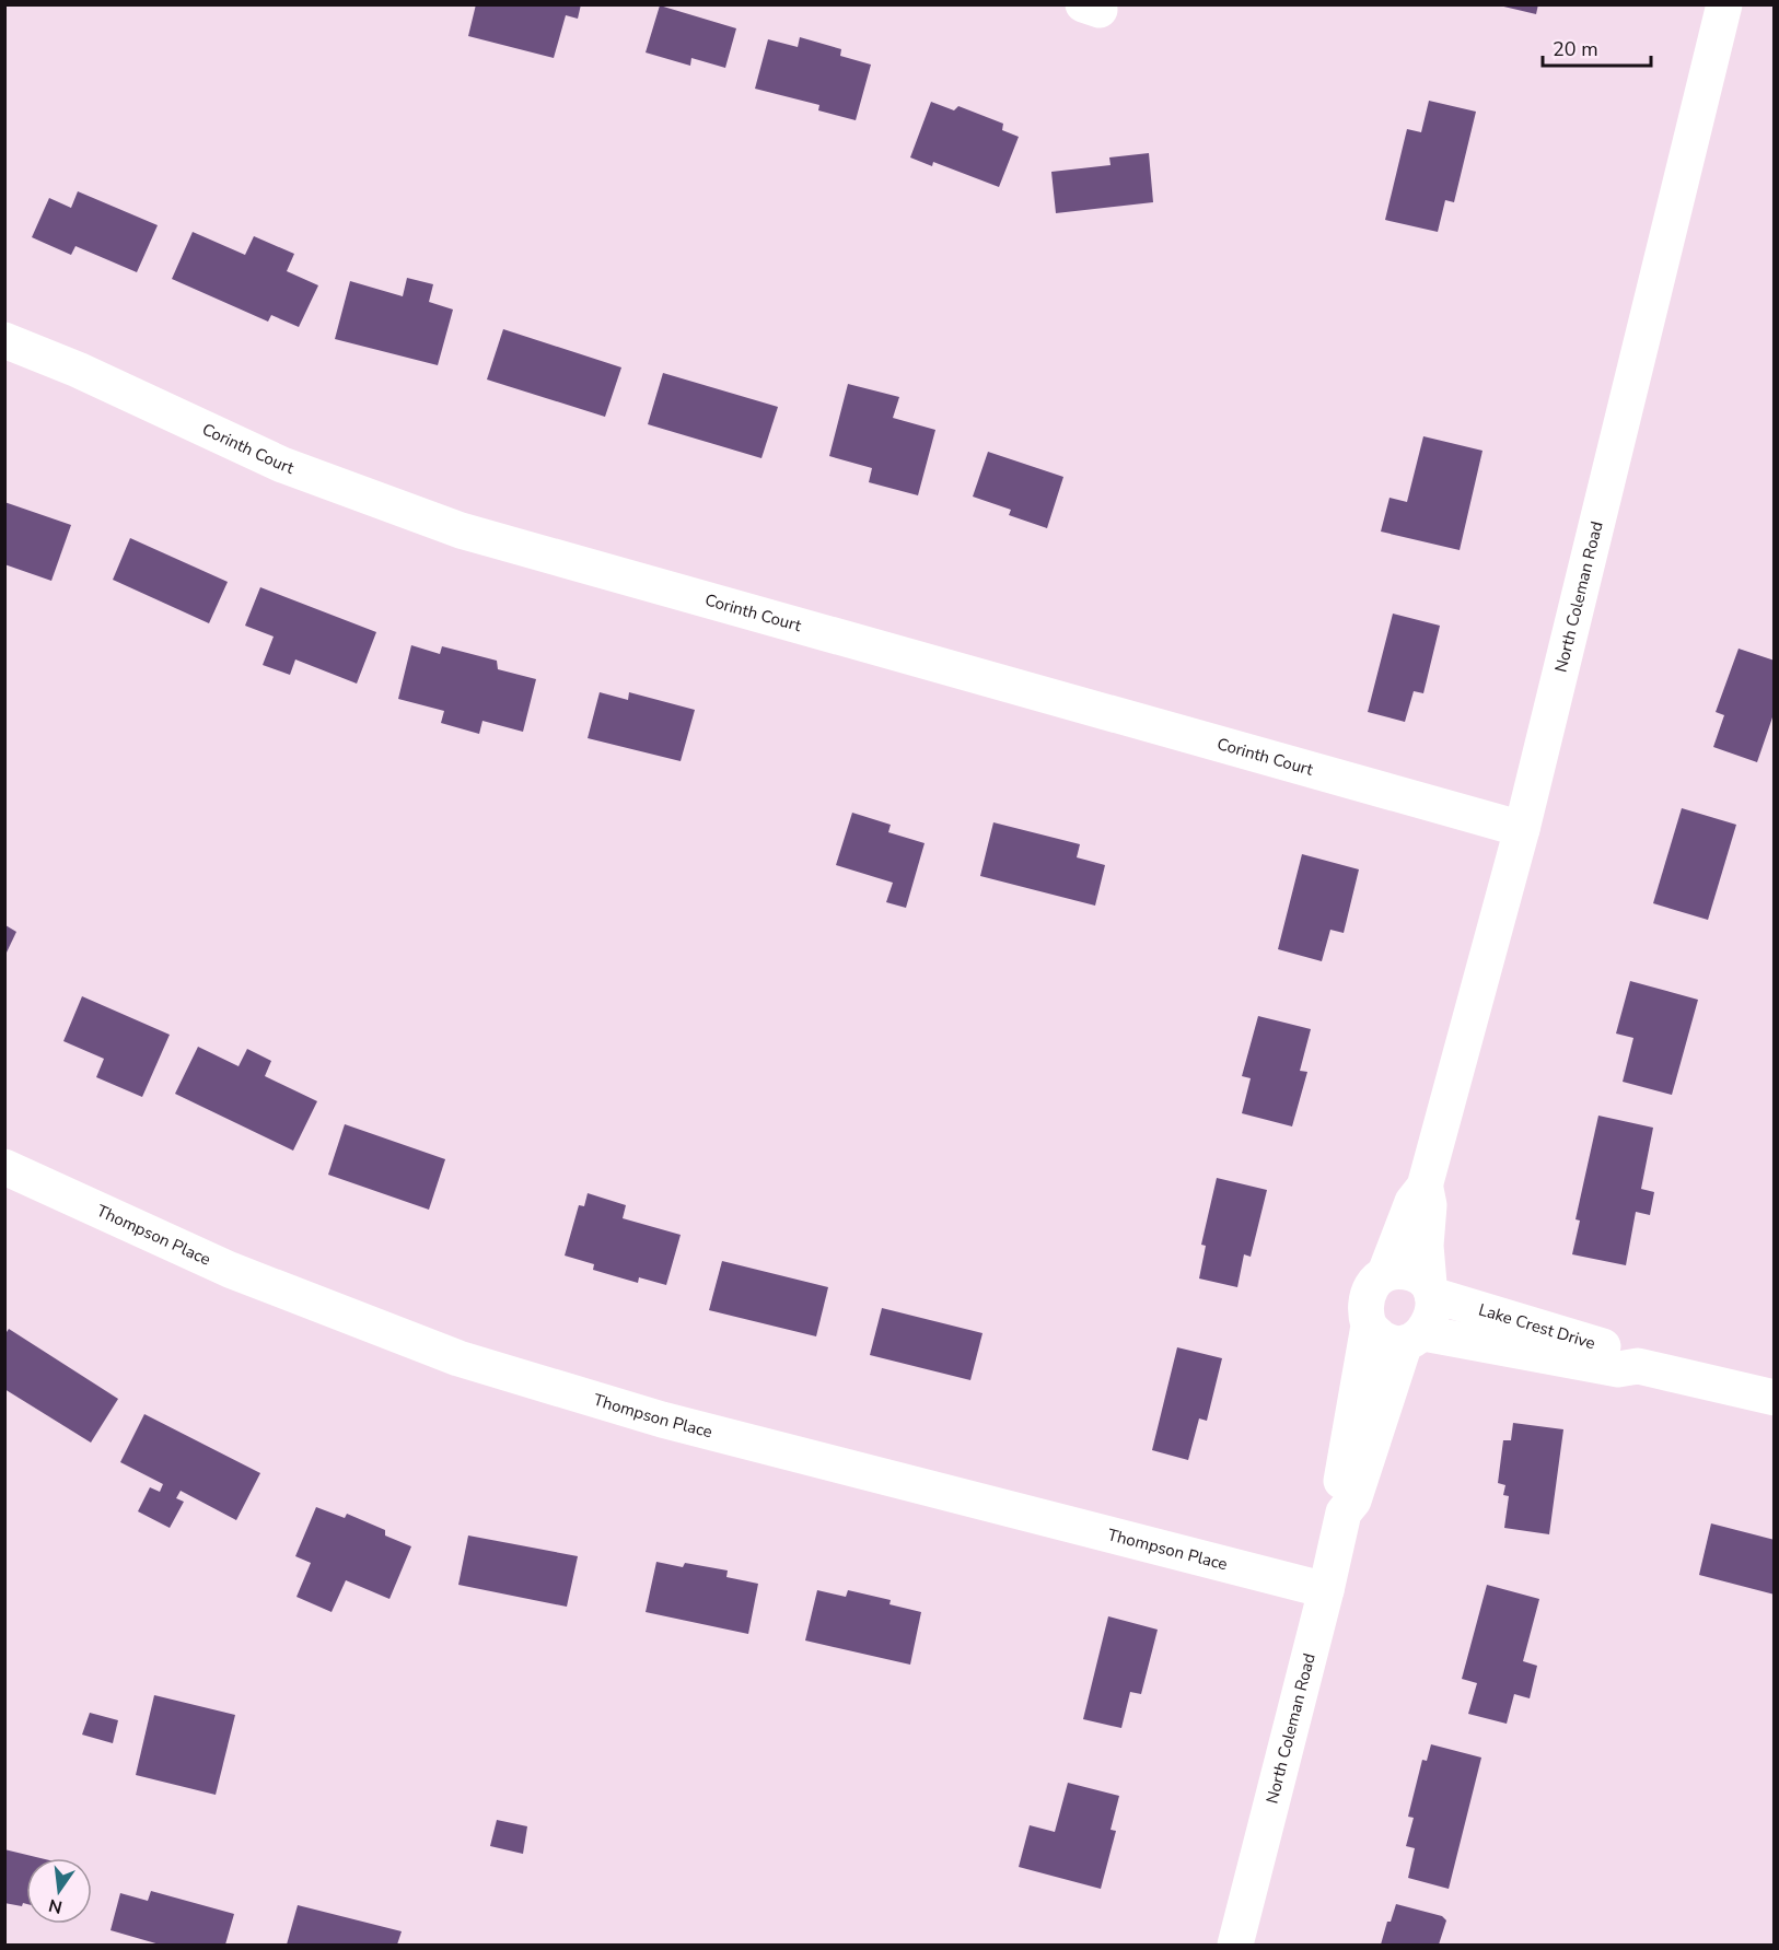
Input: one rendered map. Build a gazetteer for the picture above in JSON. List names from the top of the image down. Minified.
{"streets":{"street":["Corinth Court","North Coleman Road","Thompson Place","Lake Crest Drive"]},"crossings":[["Corinth Court","North Coleman Road"],["North Coleman Road","Thompson Place"],["North Coleman Road","Lake Crest Drive"]],"scale_bar":"20 m","north":"bottom"}
